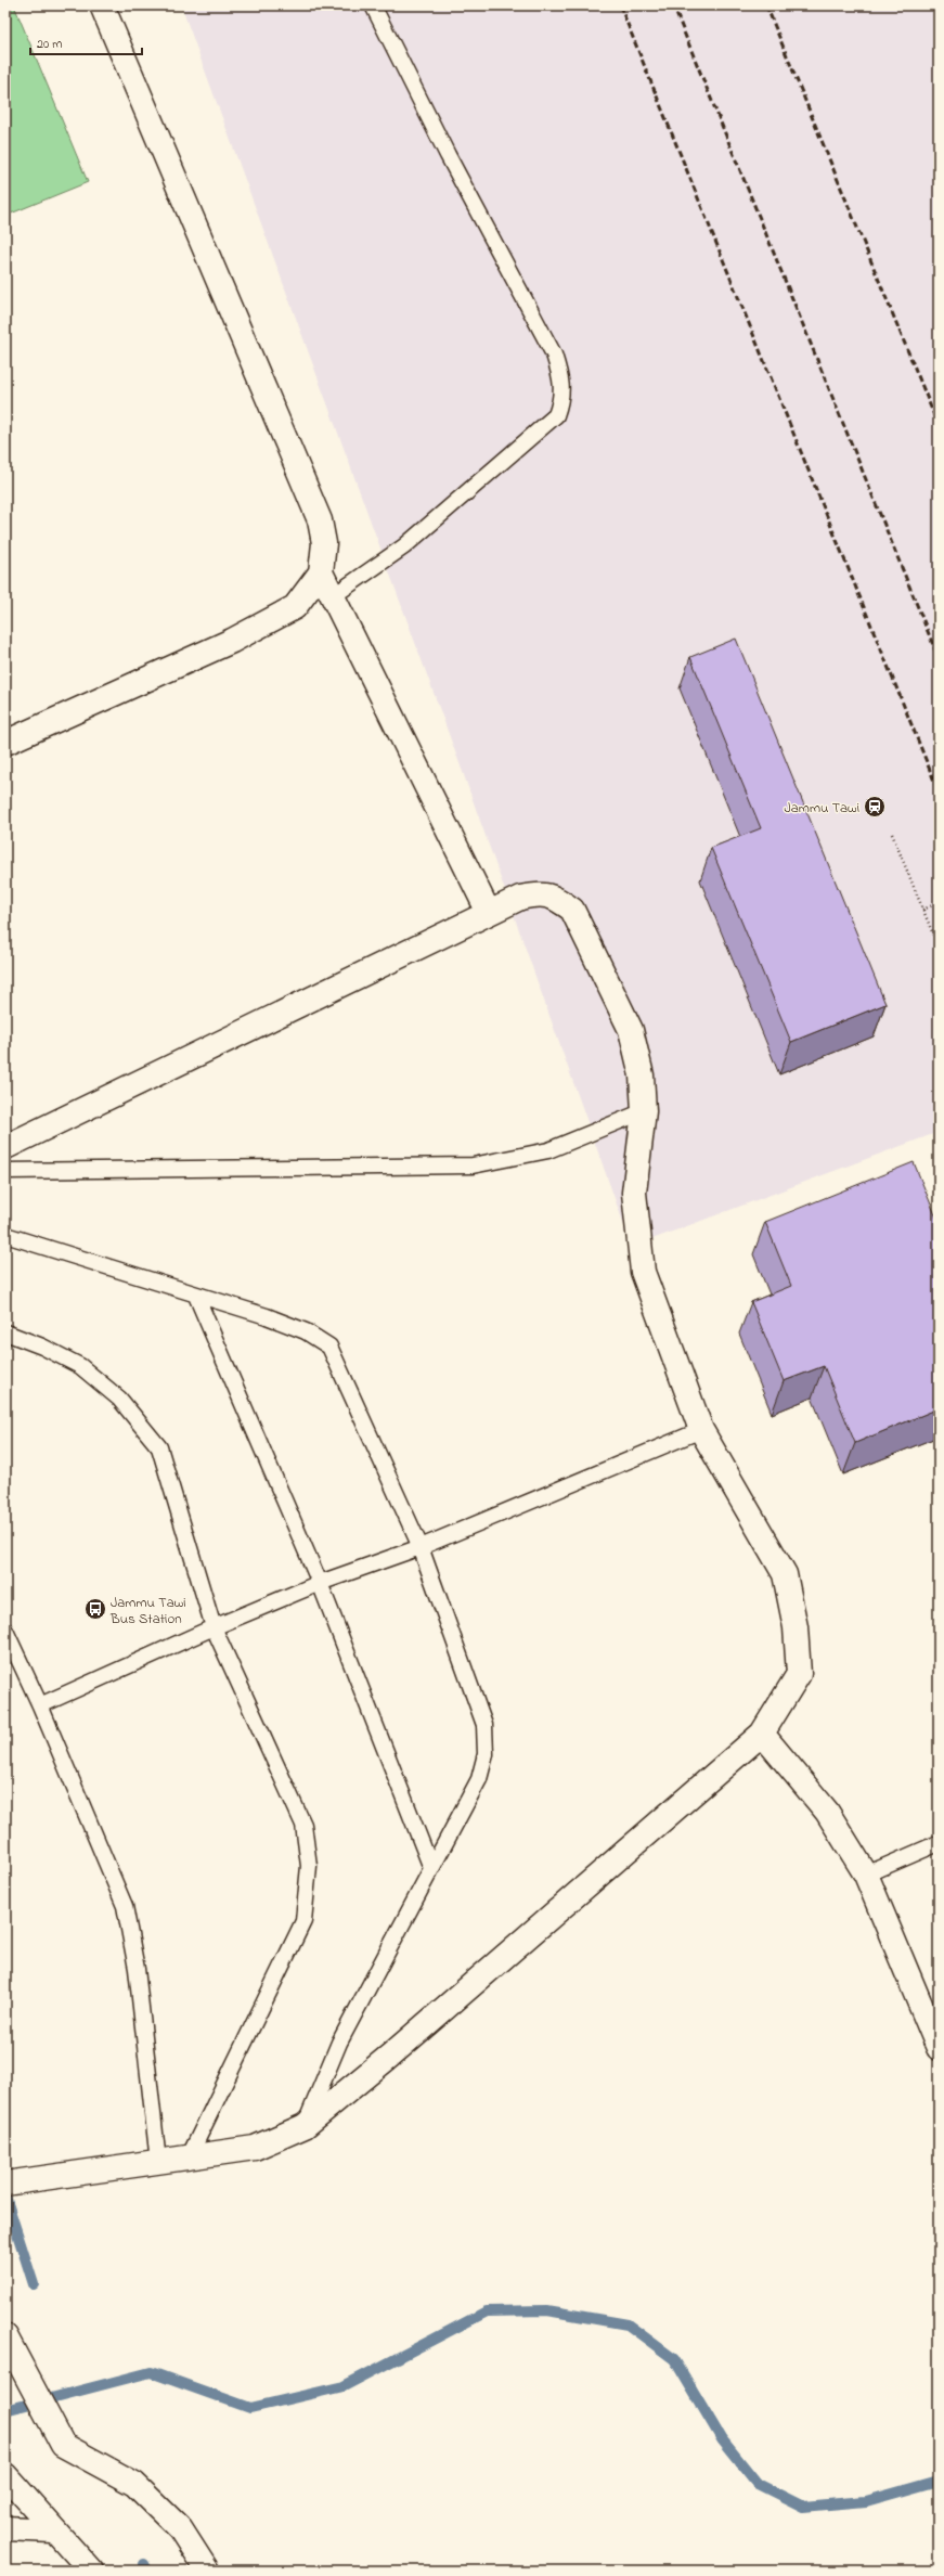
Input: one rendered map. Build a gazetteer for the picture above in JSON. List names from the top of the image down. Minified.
{"places":{"station":["Jammu Tawi"],"bus stop":["Jammu Tawi Bus Station"]},"scale_bar":"20 m"}
